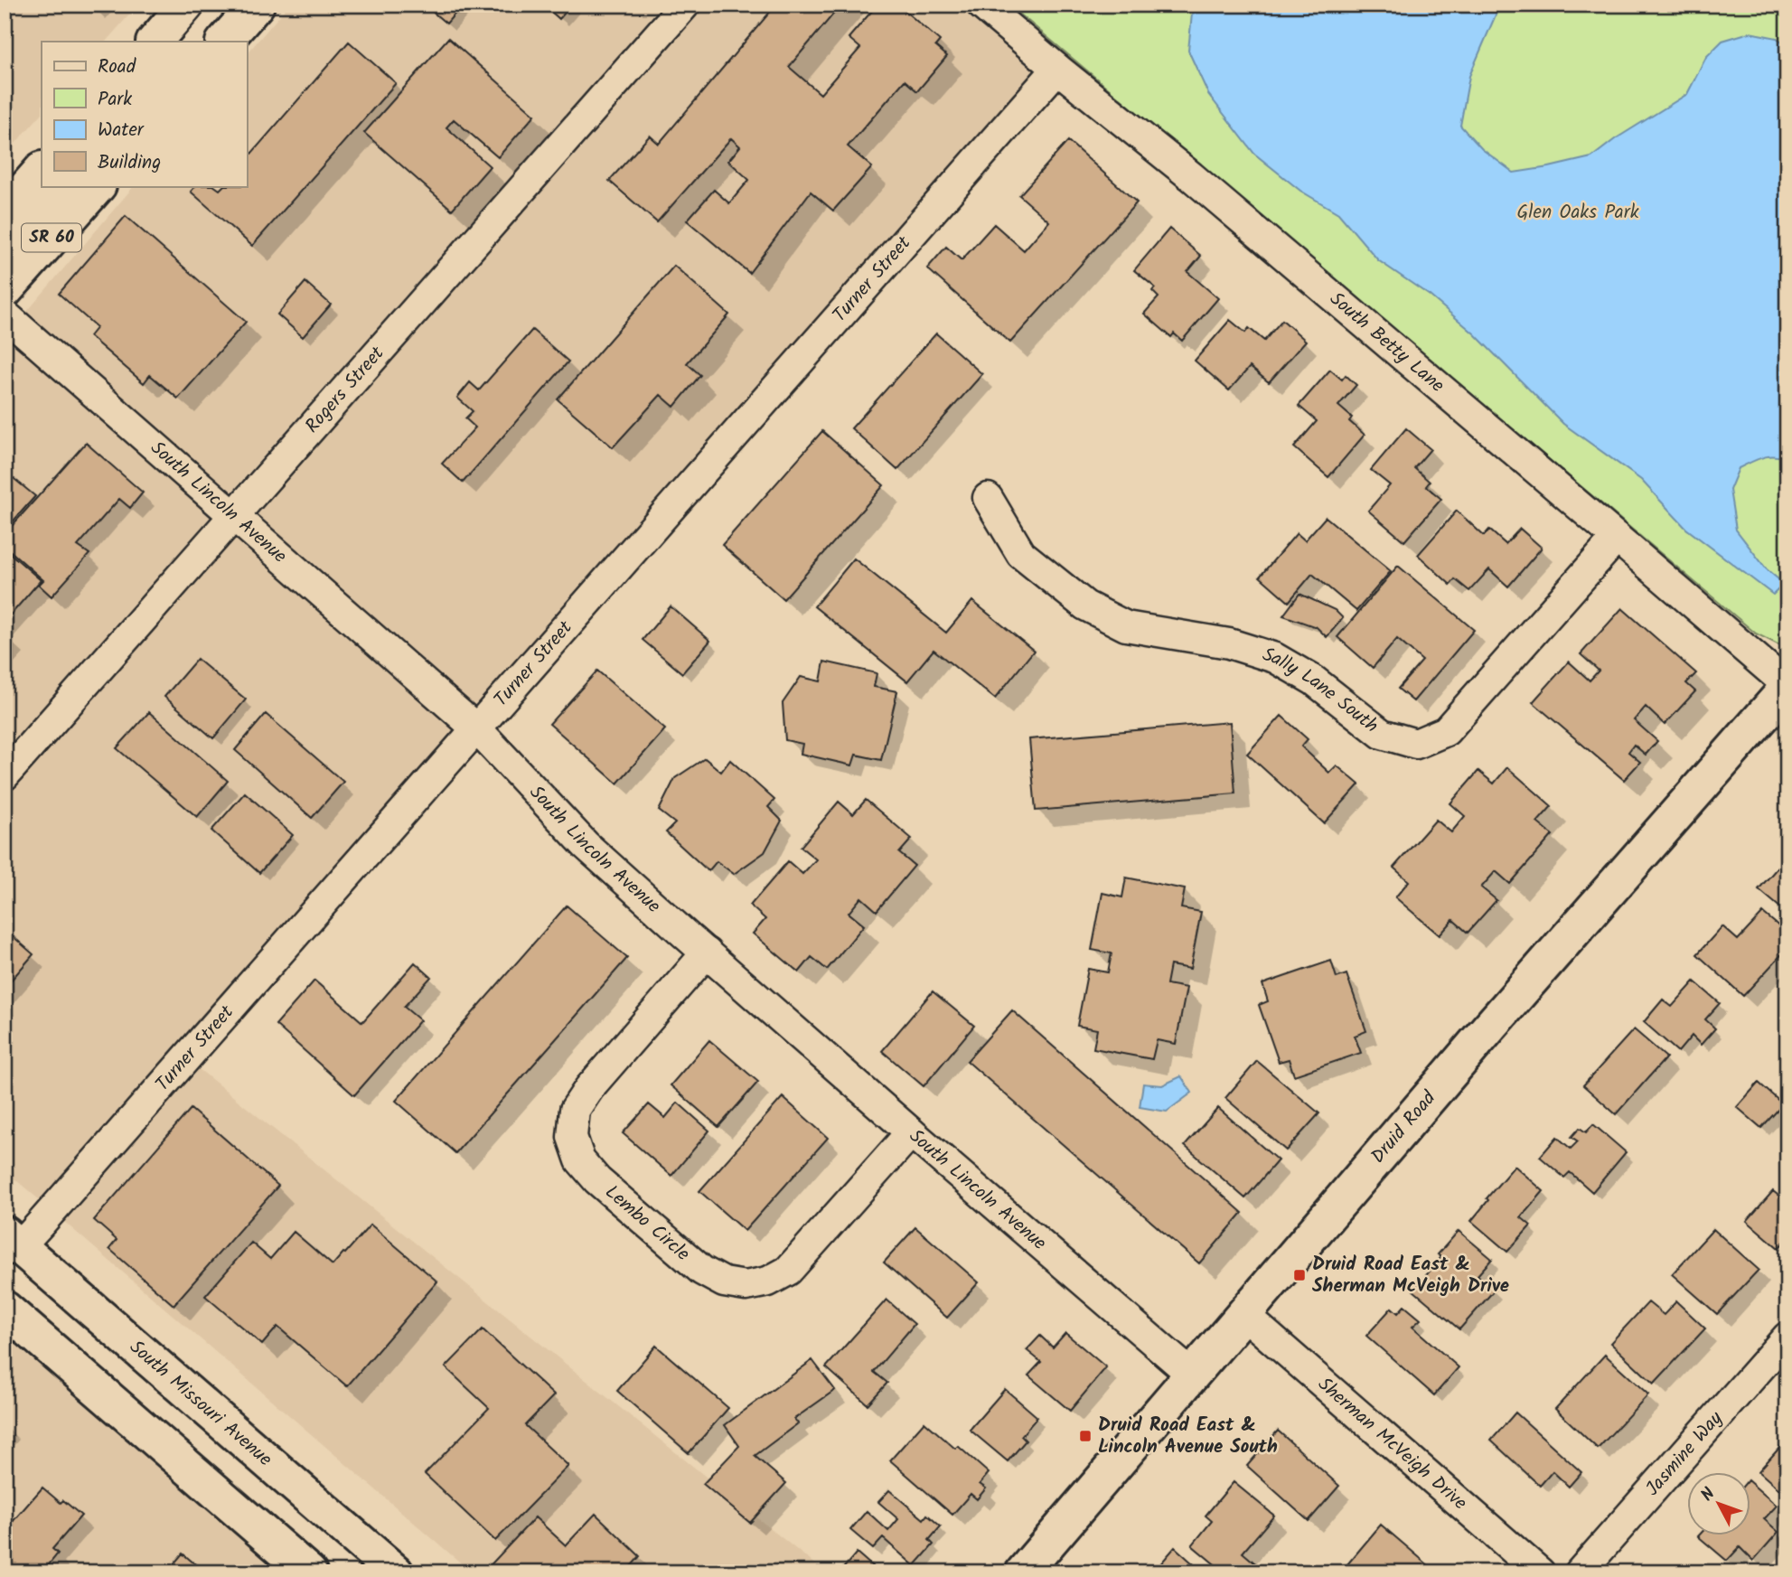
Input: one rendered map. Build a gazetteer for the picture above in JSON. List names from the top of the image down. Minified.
{"streets":{"main road":["SR 60","Druid Road","South Missouri Avenue"],"street":["Turner Street","South Betty Lane","Rogers Street","South Lincoln Avenue","Sally Lane South","Lembo Circle","Sherman McVeigh Drive","Jasmine Way"]},"crossings":[["Turner Street","South Betty Lane"],["Turner Street","South Lincoln Avenue"],["Turner Street","South Missouri Avenue"],["South Betty Lane","Sally Lane South"],["South Betty Lane","Druid Road"],["Rogers Street","South Lincoln Avenue"],["South Lincoln Avenue","Druid Road"],["South Lincoln Avenue","Lembo Circle"],["Druid Road","Sherman McVeigh Drive"]],"parks":["Glen Oaks Park"],"places":{"transit":["Druid Road East & Sherman McVeigh Drive","Druid Road East & Lincoln Avenue South"]},"legend":["Road","Park","Water","Building"],"north":"top left"}
